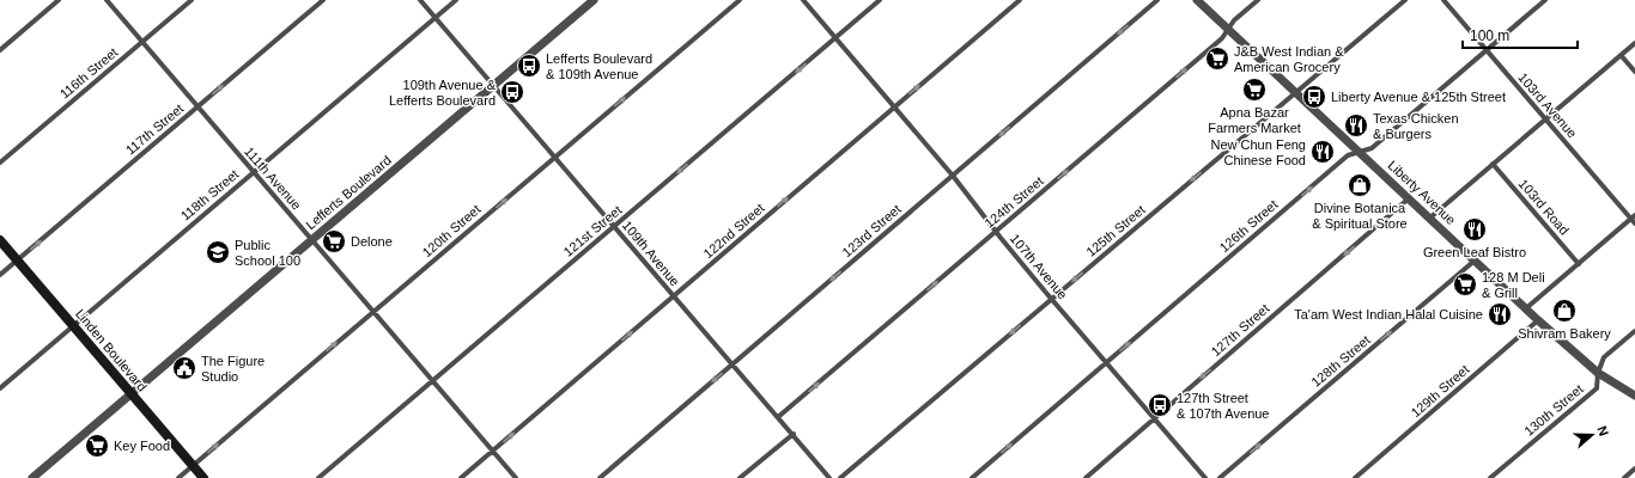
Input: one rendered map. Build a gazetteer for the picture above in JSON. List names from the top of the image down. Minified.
{"streets":{"main road":["Linden Boulevard"],"street":["116th Street","103rd Avenue","117th Street","111th Avenue","Lefferts Boulevard","Liberty Avenue","118th Street","124th Street","103rd Road","126th Street","120th Street","121st Street","122nd Street","123rd Street","125th Street","109th Avenue","107th Avenue","127th Street","128th Street","129th Street","130th Street"]},"crossings":[["116th Street","111th Avenue"],["103rd Avenue","126th Street"],["117th Street","111th Avenue"],["117th Street","Linden Boulevard"],["111th Avenue","Lefferts Boulevard"],["111th Avenue","118th Street"],["111th Avenue","120th Street"],["111th Avenue","121st Street"],["111th Avenue","122nd Street"],["Lefferts Boulevard","109th Avenue"],["Lefferts Boulevard","Linden Boulevard"],["Liberty Avenue","124th Street"],["Liberty Avenue","126th Street"],["Liberty Avenue","125th Street"],["Liberty Avenue","127th Street"],["Liberty Avenue","128th Street"],["Liberty Avenue","129th Street"],["Liberty Avenue","130th Street"],["118th Street","109th Avenue"],["118th Street","Linden Boulevard"],["124th Street","109th Avenue"],["124th Street","107th Avenue"],["126th Street","107th Avenue"],["120th Street","109th Avenue"],["120th Street","Linden Boulevard"],["121st Street","109th Avenue"],["121st Street","107th Avenue"],["122nd Street","109th Avenue"],["122nd Street","107th Avenue"],["123rd Street","109th Avenue"],["123rd Street","107th Avenue"],["125th Street","107th Avenue"],["107th Avenue","127th Street"]],"one_way":["117th Street","124th Street","126th Street","120th Street","121st Street","122nd Street","123rd Street","125th Street","127th Street","128th Street"],"places":{"supermarket":["J&B West Indian & American Grocery","Apna Bazar Farmers Market","Delone","128 M Deli & Grill","Key Food"],"bus stop":["Lefferts Boulevard & 109th Avenue","109th Avenue & Lefferts Boulevard","Liberty Avenue & 125th Street","127th Street & 107th Avenue"],"restaurant":["Texas Chicken & Burgers","New Chun Feng Chinese Food","Green Leaf Bistro","Ta'am West Indian Halal Cuisine"],"shop":["Divine Botanica & Spiritual Store","Shivram Bakery"],"school or university":["Public School 100"],"public building":["The Figure Studio"]},"scale_bar":"100 m","north":"right"}
